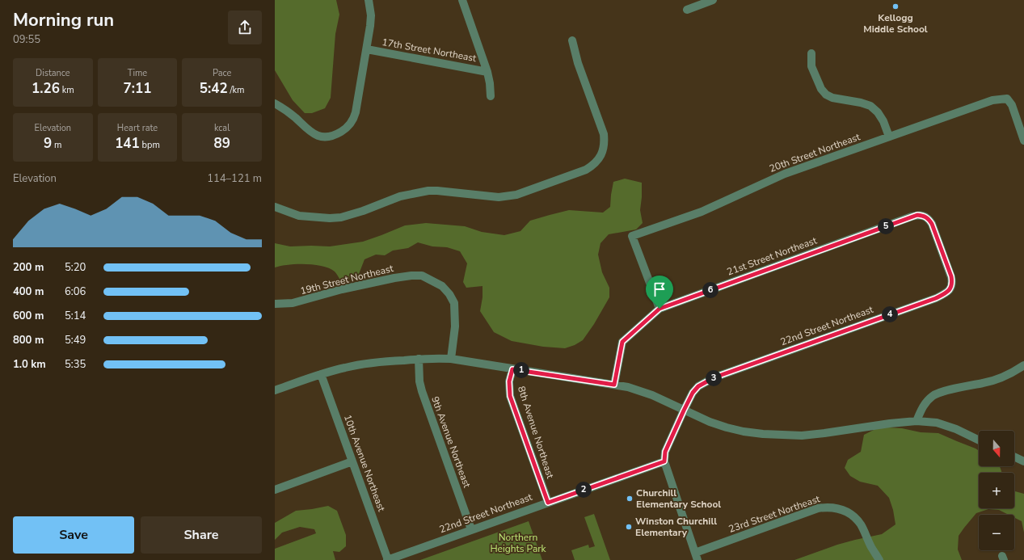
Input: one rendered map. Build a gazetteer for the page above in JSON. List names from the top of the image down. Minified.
{"streets":{"street":["17th Street Northeast","20th Street Northeast","21st Street Northeast","19th Street Northeast","22nd Street Northeast","8th Avenue Northeast","9th Avenue Northeast","10th Avenue Northeast","23rd Street Northeast"]},"crossings":[["20th Street Northeast","21st Street Northeast"],["21st Street Northeast","22nd Street Northeast"],["22nd Street Northeast","8th Avenue Northeast"],["22nd Street Northeast","9th Avenue Northeast"],["22nd Street Northeast","10th Avenue Northeast"]],"parks":["Northern Heights Park"],"places":["Kellogg Middle School","Churchill Elementary School","Winston Churchill Elementary"],"north":"bottom","page":{"heading":["Morning run","09:55"],"stats":[["Distance","1.26 km"],["Time","7:11"],["Pace","5:42 /km"],["Elevation","9 m"],["Heart rate","141 bpm"],["kcal","89"]],"chart":["Elevation","114–121 m"],"pins":["5","6","4","1","3","2"],"list":[{"name":"200 m","note":"5:20"},{"name":"400 m","note":"6:06"},{"name":"600 m","note":"5:14"},{"name":"800 m","note":"5:49"},{"name":"1.0 km","note":"5:35"}],"map_buttons":["+","−"],"buttons":["Save","Share"]}}
